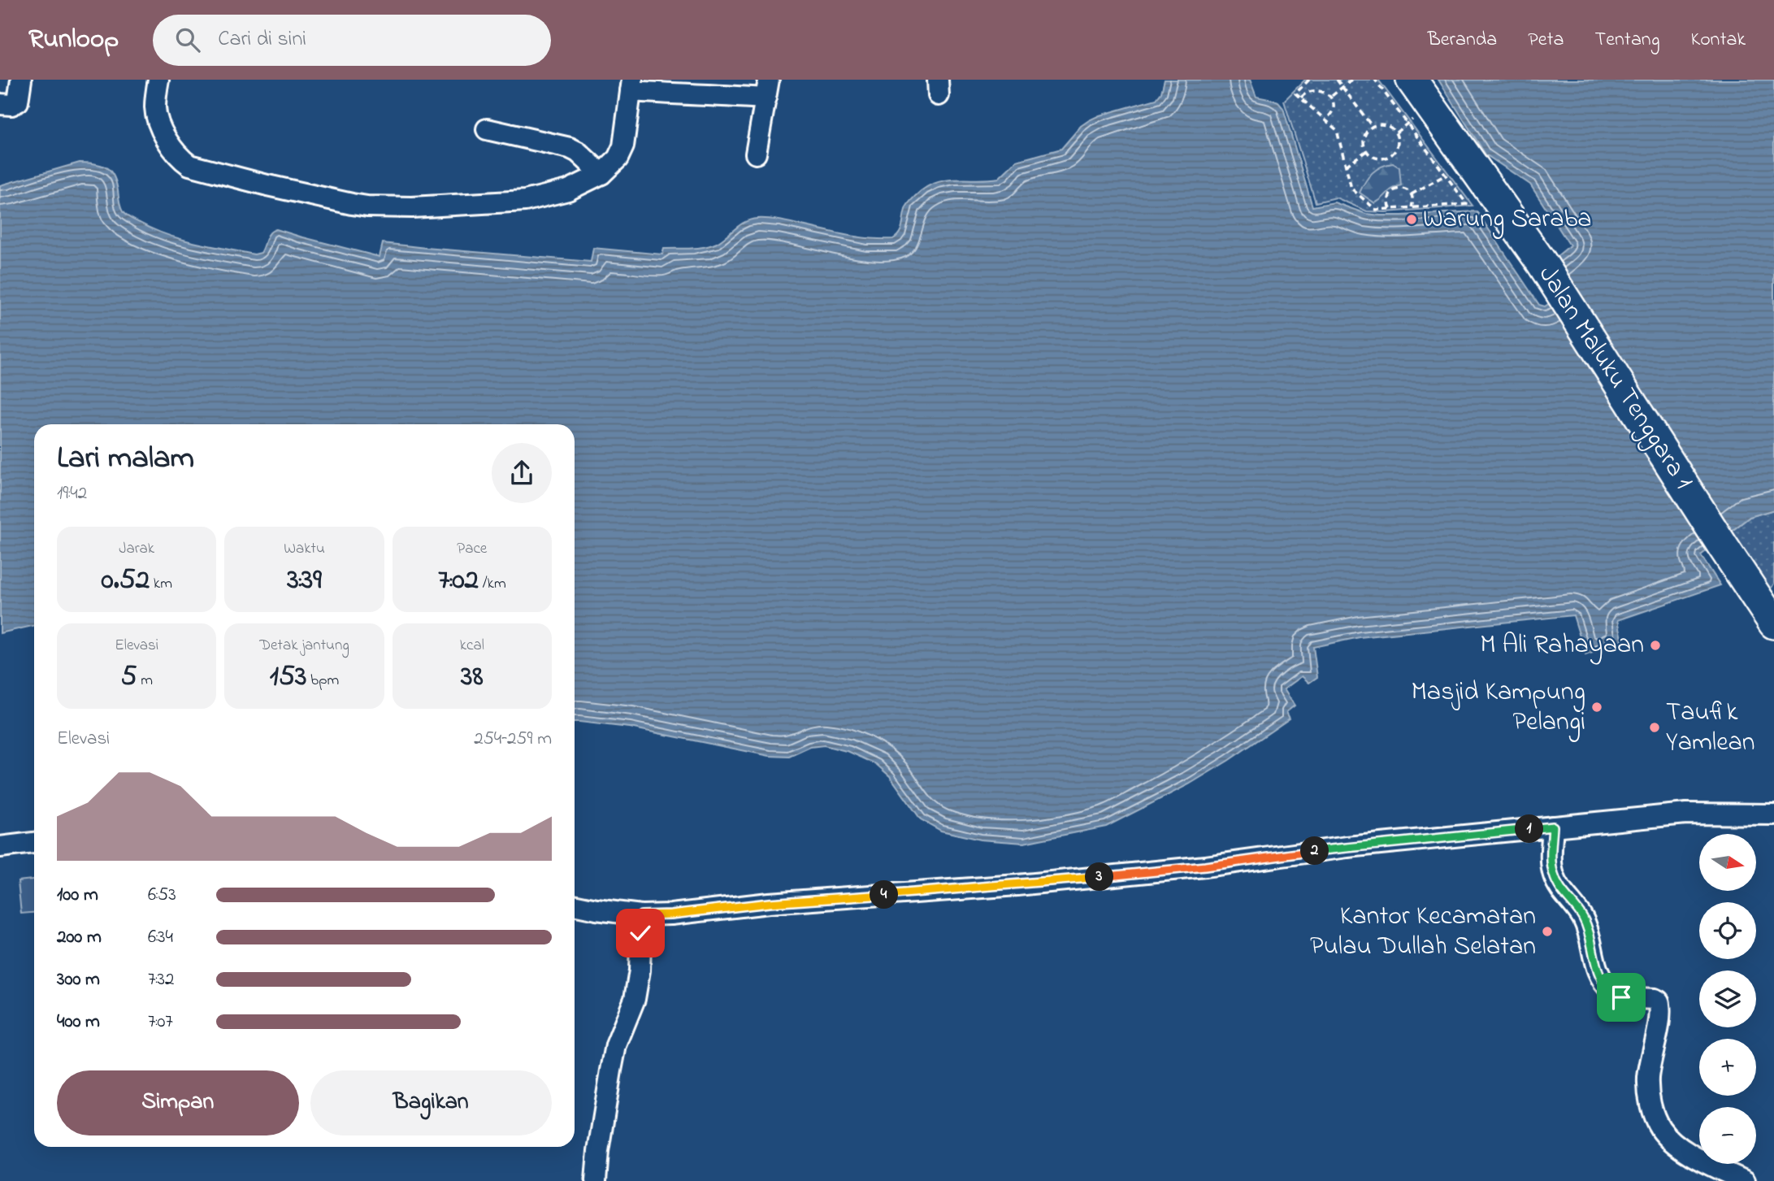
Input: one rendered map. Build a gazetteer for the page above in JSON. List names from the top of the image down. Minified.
{"streets":{"highway":["Jalan Maluku Tenggara 1"]},"places":["Warung Saraba","M Ali Rahayaan","Masjid Kampung Pelangi","Taufik Yamlean","Kantor Kecamatan Pulau Dullah Selatan"],"north":"right","page":{"header":"Runloop","search":"Cari di sini","nav":["Beranda","Peta","Tentang","Kontak"],"heading":["Lari malam","19:42"],"stats":[["Jarak","0.52 km"],["Waktu","3:39"],["Pace","7:02 /km"],["Elevasi","5 m"],["Detak jantung","153 bpm"],["kcal","38"]],"chart":["Elevasi","254–259 m"],"pins":["1","2","3","4"],"map_buttons":["+","−"],"list":[{"name":"100 m","note":"6:53"},{"name":"200 m","note":"6:34"},{"name":"300 m","note":"7:32"},{"name":"400 m","note":"7:07"}],"buttons":["Simpan","Bagikan"]}}
